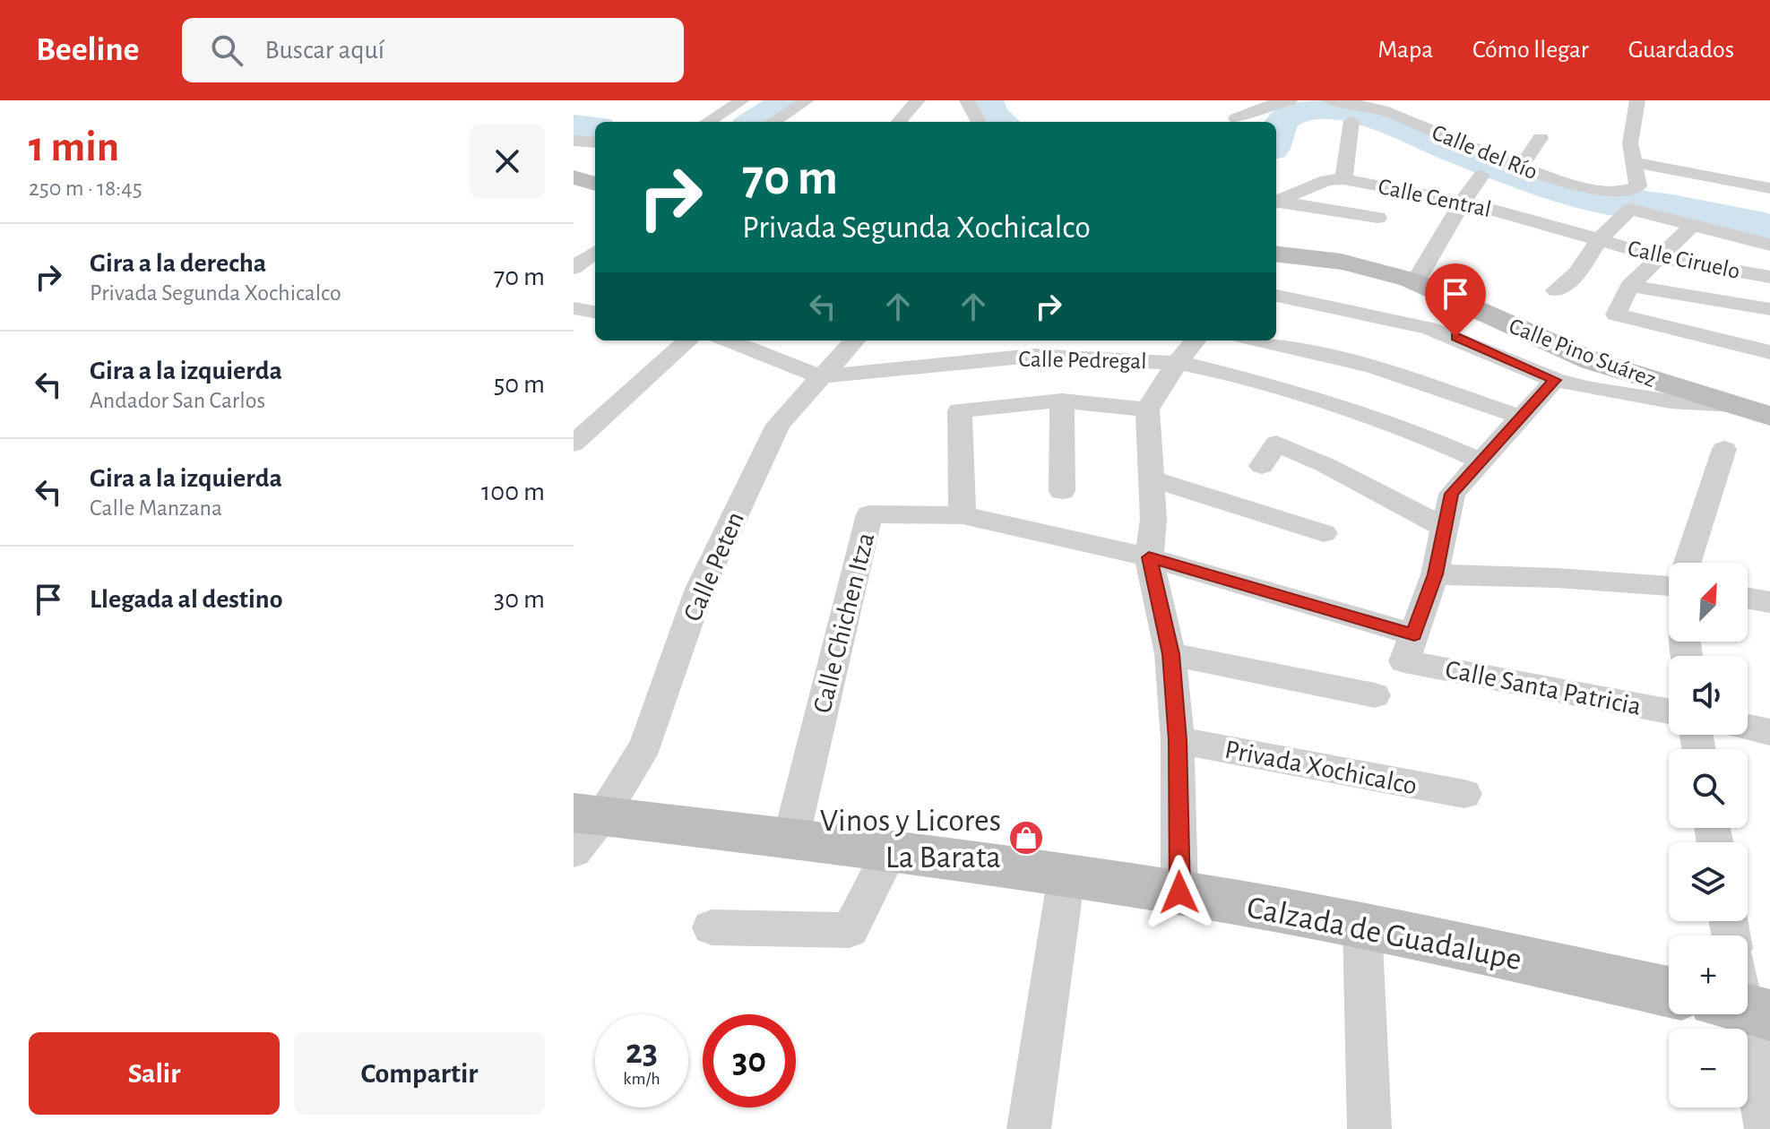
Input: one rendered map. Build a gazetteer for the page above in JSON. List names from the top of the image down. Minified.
{"streets":{"street":["Calle del Río","Calle Central","Calle Ciruelo","Calle Pino Suárez","Calle Pedregal","Calle Peten","Calle Chichen Itza","Calle Santa Patricia","Privada Xochicalco","Calzada de Guadalupe"]},"crossings":[["Calle Central","Calle Ciruelo"],["Calle Pedregal","Calle Peten"],["Calle Pedregal","Calle Chichen Itza"],["Calle Peten","Calzada de Guadalupe"],["Calle Chichen Itza","Calle Santa Patricia"],["Calle Chichen Itza","Calzada de Guadalupe"]],"places":{"shop":["Vinos y Licores La Barata"]},"north":"top right","page":{"header":"Beeline","search":"Buscar aquí","nav":["Mapa","Cómo llegar","Guardados"],"heading":["1 min","250 m · 18:45"],"turn":["70 m","Privada Segunda Xochicalco"],"list":[{"name":"Gira a la derecha","note":"Privada Segunda Xochicalco","value":"70 m"},{"name":"Gira a la izquierda","note":"Andador San Carlos","value":"50 m"},{"name":"Gira a la izquierda","note":"Calle Manzana","value":"100 m"},{"name":"Llegada al destino","value":"30 m"}],"map_buttons":["+","−"],"speed":"23 km/h","limit":"30","buttons":["Salir","Compartir"]}}
